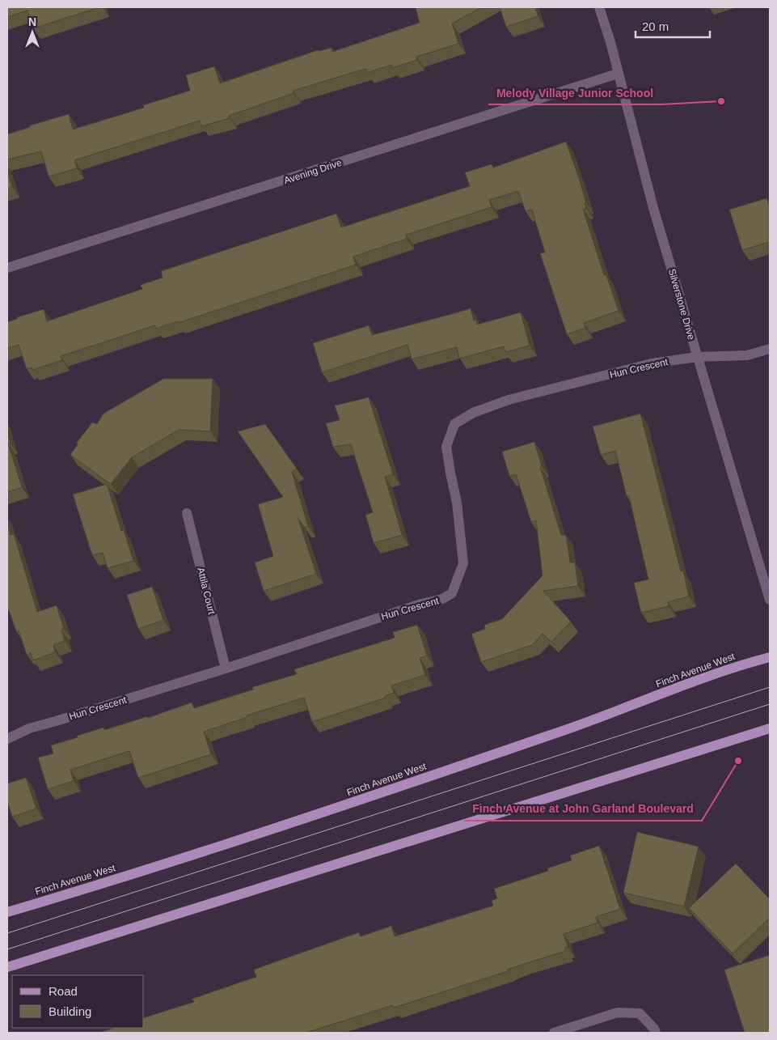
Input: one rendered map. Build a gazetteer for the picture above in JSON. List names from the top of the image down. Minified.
{"streets":{"main road":["Finch Avenue West"],"street":["Avening Drive","Silverstone Drive","Hun Crescent","Attila Court"]},"crossings":[["Avening Drive","Silverstone Drive"],["Silverstone Drive","Hun Crescent"],["Hun Crescent","Attila Court"]],"places":["Melody Village Junior School","Finch Avenue at John Garland Boulevard"],"legend":["Road","Building"],"scale_bar":"20 m","north":"top"}
